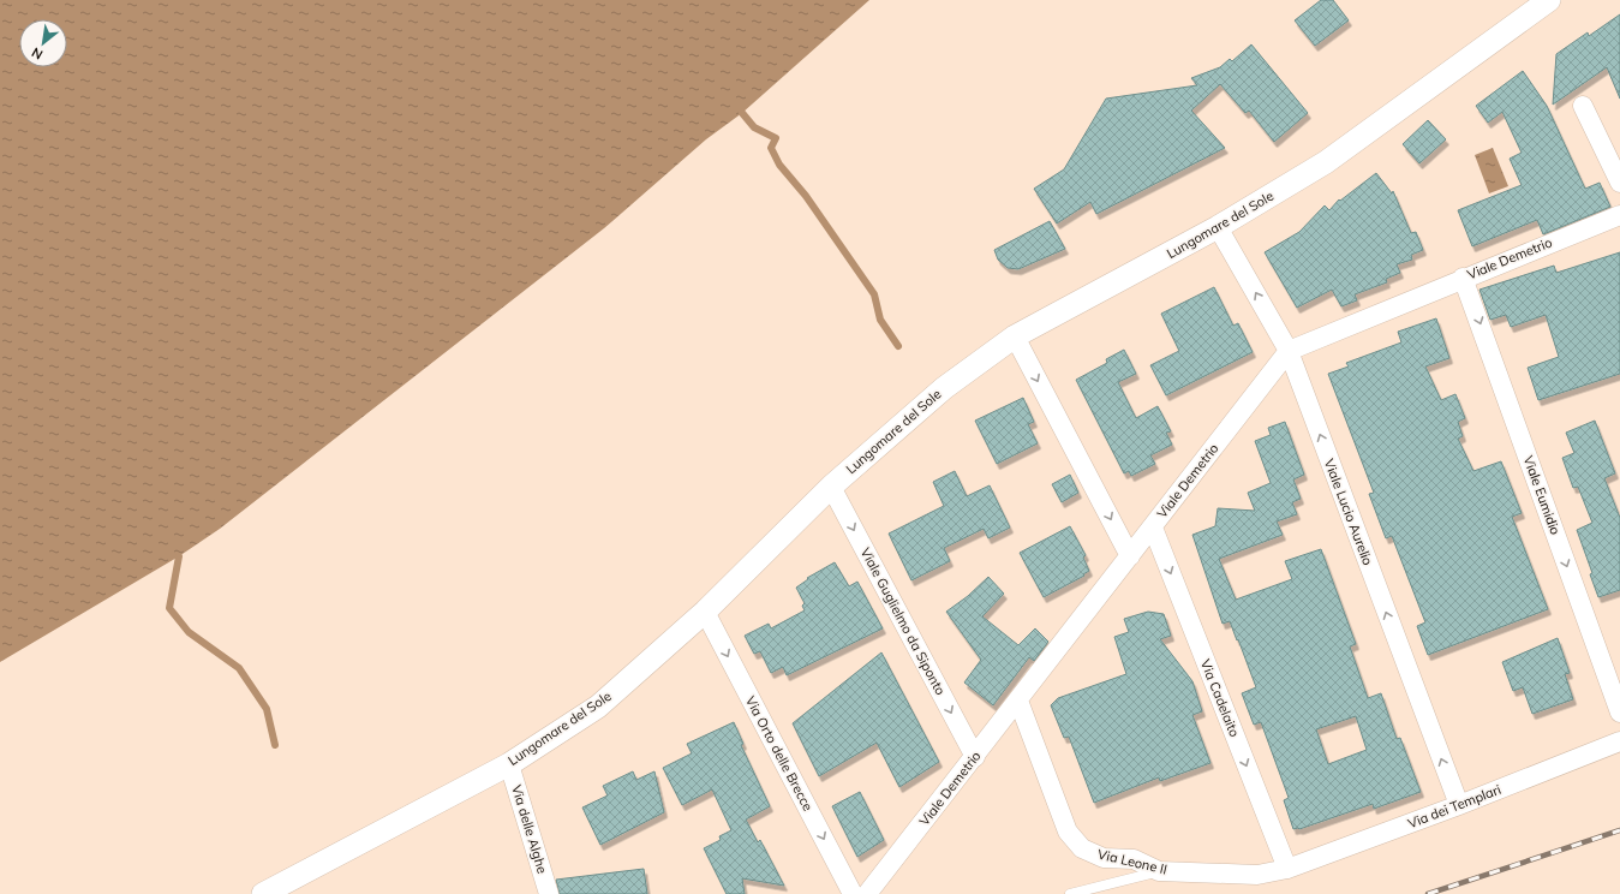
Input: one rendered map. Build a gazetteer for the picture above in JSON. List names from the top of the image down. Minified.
{"streets":{"street":["Lungomare del Sole","Viale Demetrio","Viale Eumidio","Viale Lucio Aurelio","Viale Guglielmo da Siponto","Via Cadelaito","Via Orto delle Brecce","Via dei Templari","Via delle Alghe","Via Leone II"]},"crossings":[["Lungomare del Sole","Viale Lucio Aurelio"],["Lungomare del Sole","Viale Guglielmo da Siponto"],["Lungomare del Sole","Via Orto delle Brecce"],["Lungomare del Sole","Via delle Alghe"],["Viale Demetrio","Viale Eumidio"],["Viale Demetrio","Viale Lucio Aurelio"],["Viale Demetrio","Viale Guglielmo da Siponto"],["Viale Demetrio","Via Cadelaito"],["Viale Demetrio","Via Leone II"],["Viale Lucio Aurelio","Via dei Templari"],["Via Cadelaito","Via dei Templari"],["Via Cadelaito","Via Leone II"],["Via dei Templari","Via Leone II"]],"one_way":["Viale Eumidio","Viale Lucio Aurelio","Viale Guglielmo da Siponto","Via Cadelaito","Via Orto delle Brecce"],"north":"bottom left"}
